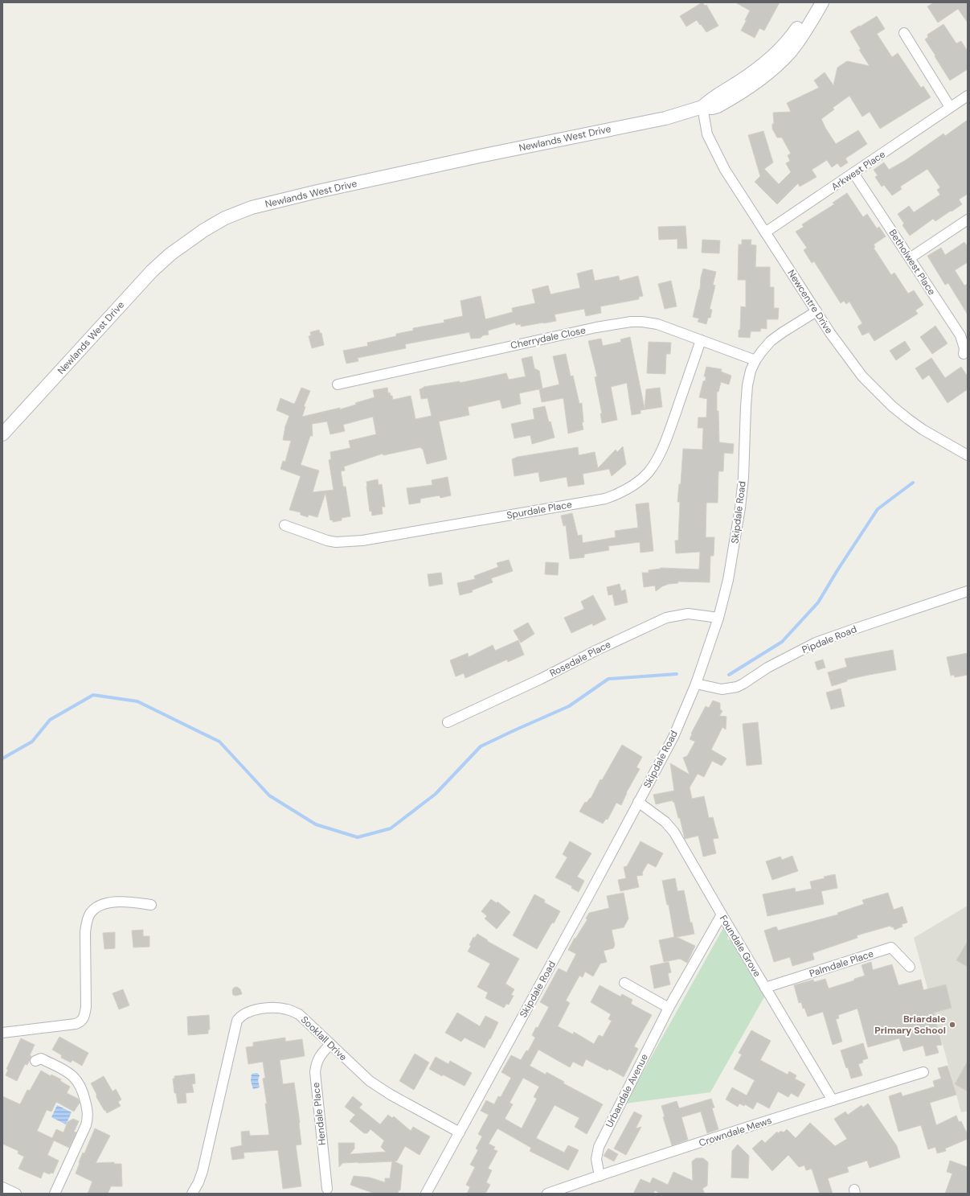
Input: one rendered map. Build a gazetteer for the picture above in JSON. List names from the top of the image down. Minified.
{"streets":{"street":["Newlands West Drive","Arkwest Place","Betholwest Place","Newcentre Drive","Cherrydale Close","Spurdale Place","Skipdale Road","Pipdale Road","Rosedale Place","Foundale Grove","Palmdale Place","Sooklall Drive","Urbandale Avenue","Hendale Place","Crowndale Mews"]},"crossings":[["Newlands West Drive","Newcentre Drive"],["Arkwest Place","Betholwest Place"],["Arkwest Place","Newcentre Drive"],["Newcentre Drive","Skipdale Road"],["Cherrydale Close","Spurdale Place"],["Cherrydale Close","Skipdale Road"],["Skipdale Road","Pipdale Road"],["Skipdale Road","Rosedale Place"],["Skipdale Road","Foundale Grove"],["Skipdale Road","Sooklall Drive"],["Foundale Grove","Palmdale Place"],["Foundale Grove","Urbandale Avenue"],["Foundale Grove","Crowndale Mews"],["Sooklall Drive","Hendale Place"],["Urbandale Avenue","Crowndale Mews"]],"places":["Briardale Primary School"]}
